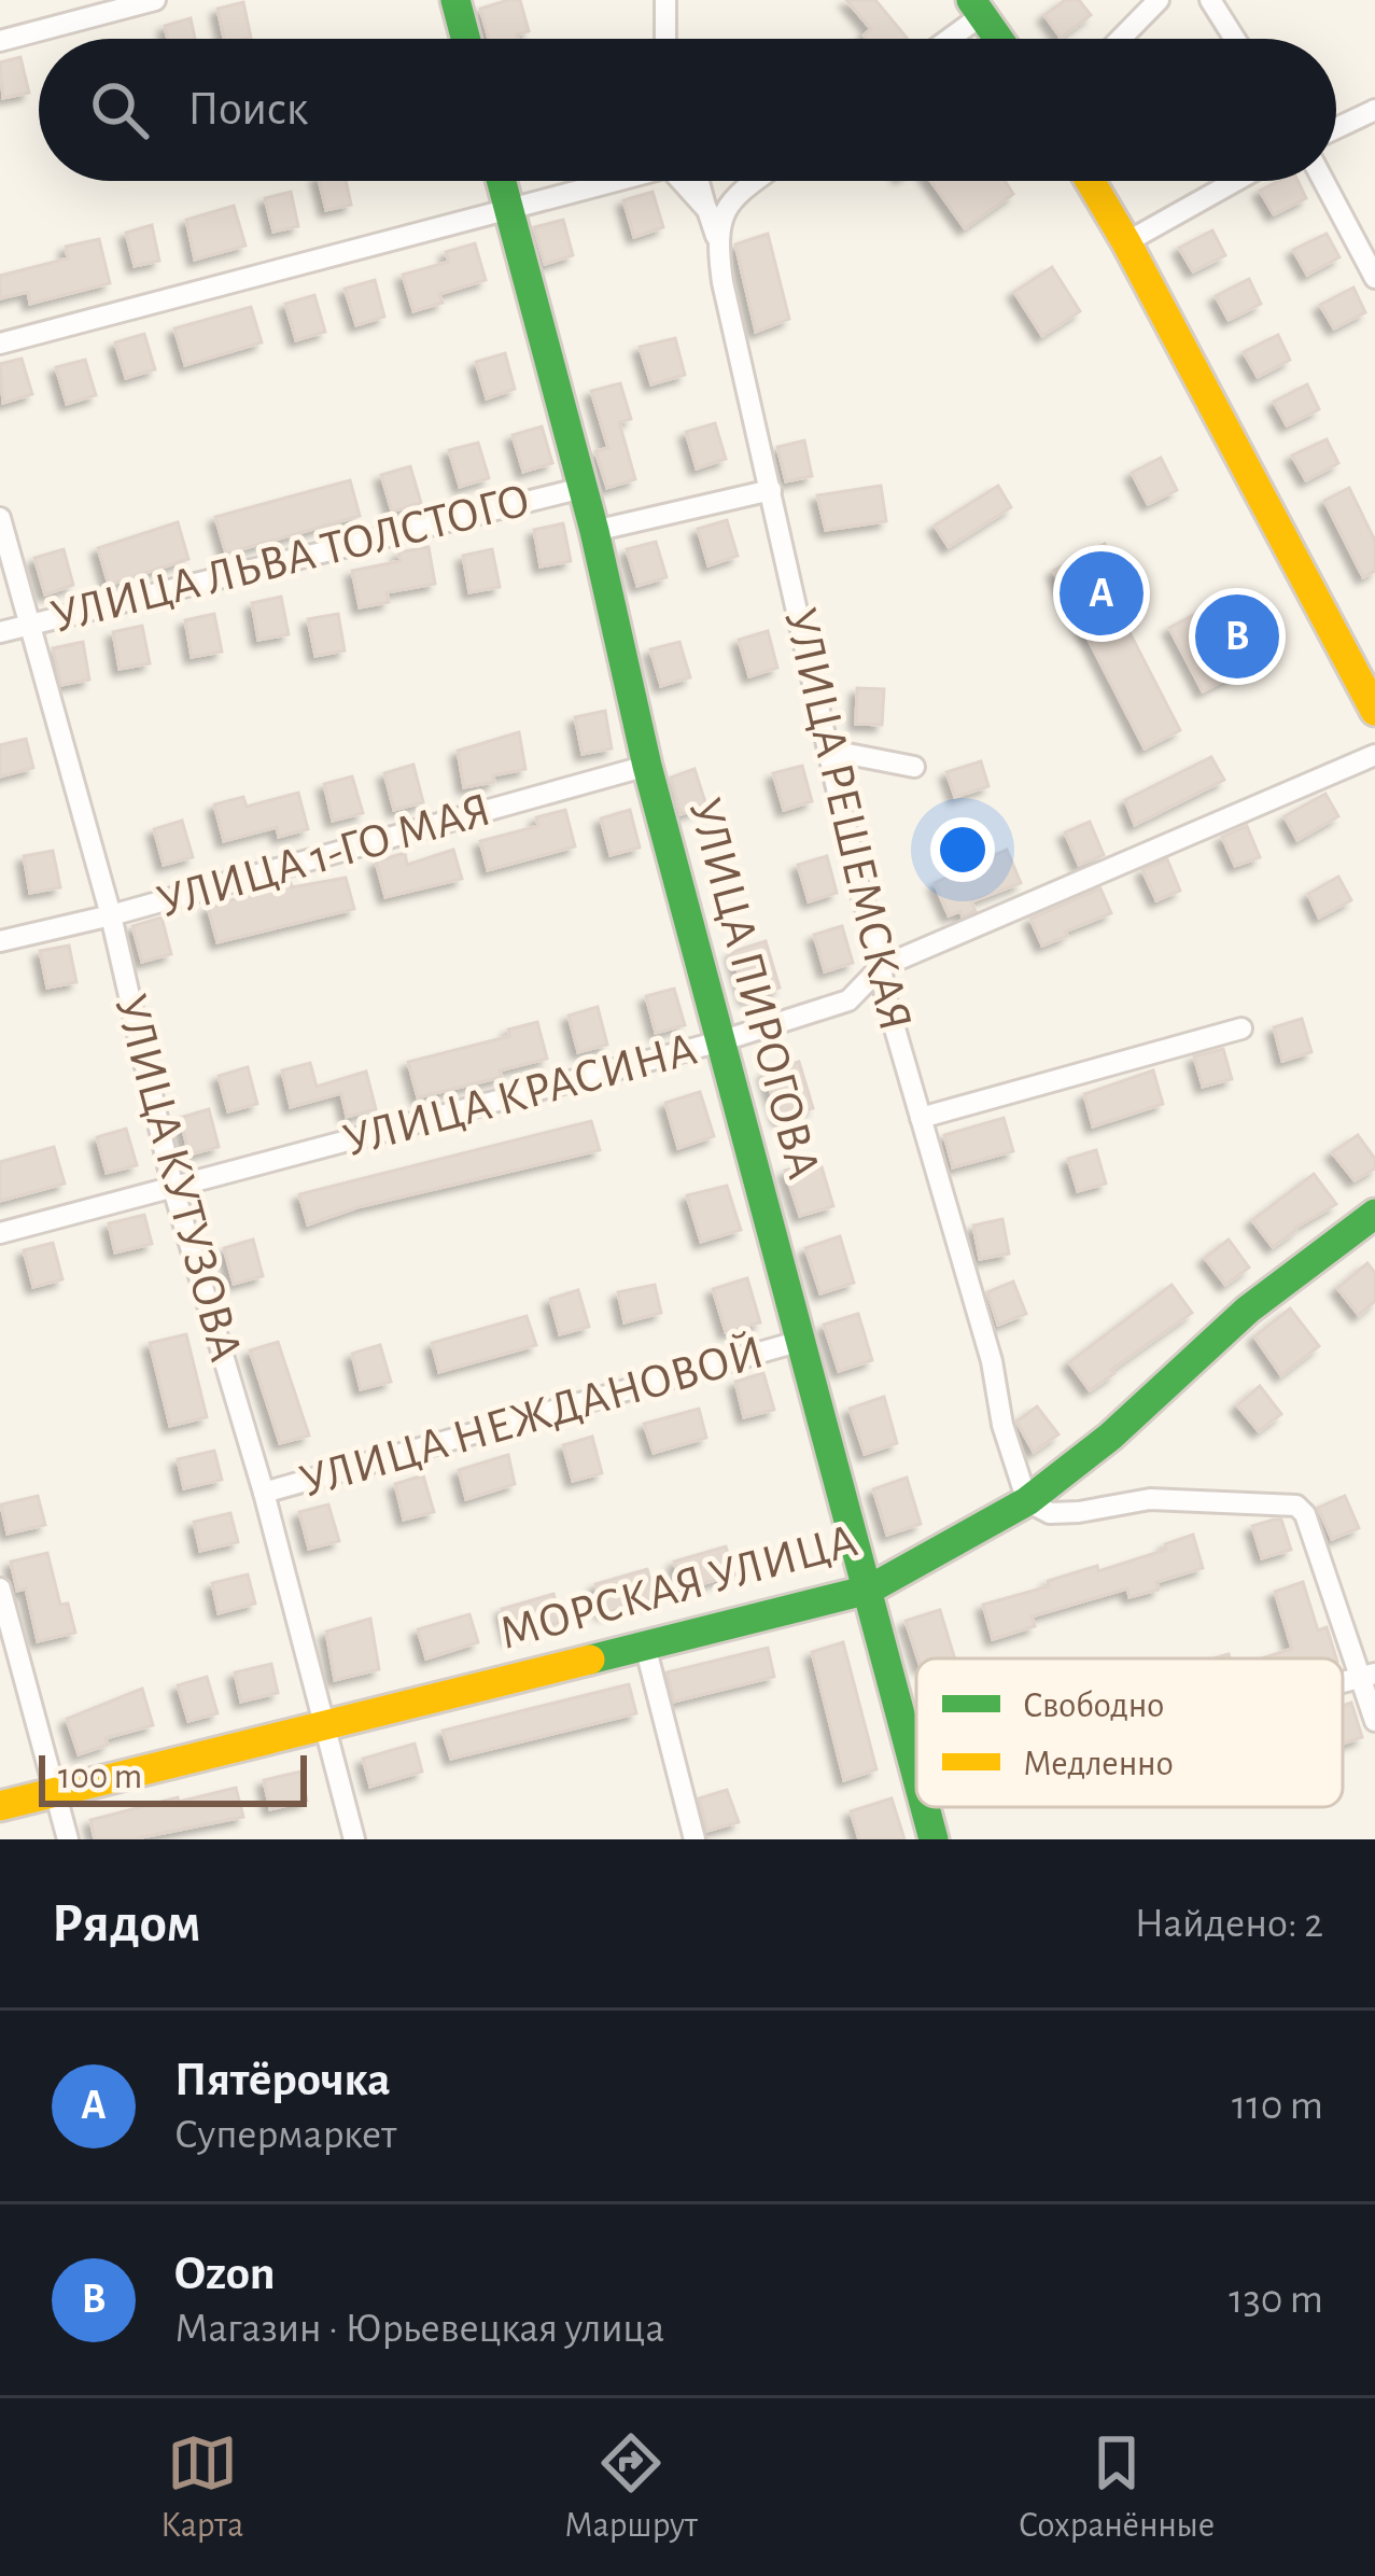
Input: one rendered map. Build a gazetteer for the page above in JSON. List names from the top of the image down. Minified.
{"streets":{"street":["УЛИЦА ЛЬВА ТОЛСТОГО","УЛИЦА РЕШЕМСКАЯ","УЛИЦА 1-ГО МАЯ","УЛИЦА ПИРОГОВА","УЛИЦА КРАСИНА","УЛИЦА КУТУЗОВА","УЛИЦА НЕЖДАНОВОЙ","МОРСКАЯ УЛИЦА"]},"crossings":[["УЛИЦА ЛЬВА ТОЛСТОГО","УЛИЦА ПИРОГОВА"],["УЛИЦА ЛЬВА ТОЛСТОГО","УЛИЦА КУТУЗОВА"],["УЛИЦА РЕШЕМСКАЯ","УЛИЦА КРАСИНА"],["УЛИЦА РЕШЕМСКАЯ","МОРСКАЯ УЛИЦА"],["УЛИЦА 1-ГО МАЯ","УЛИЦА ПИРОГОВА"],["УЛИЦА 1-ГО МАЯ","УЛИЦА КУТУЗОВА"],["УЛИЦА ПИРОГОВА","УЛИЦА КРАСИНА"],["УЛИЦА ПИРОГОВА","УЛИЦА НЕЖДАНОВОЙ"],["УЛИЦА ПИРОГОВА","МОРСКАЯ УЛИЦА"],["УЛИЦА КРАСИНА","УЛИЦА КУТУЗОВА"],["УЛИЦА КУТУЗОВА","УЛИЦА НЕЖДАНОВОЙ"],["УЛИЦА КУТУЗОВА","МОРСКАЯ УЛИЦА"]],"legend":["Свободно","Медленно"],"scale_bar":"100 m","page":{"search":"Поиск","pins":["A","B"],"scale":"100 m","heading":["Рядом","Найдено: 2"],"list":[{"mark":"A","name":"Пятёрочка","note":"Супермаркет","value":"110 m"},{"mark":"B","name":"Ozon","note":"Магазин · Юрьевецкая улица","value":"130 m"}],"nav":["Карта","Маршрут","Сохранённые"]}}
